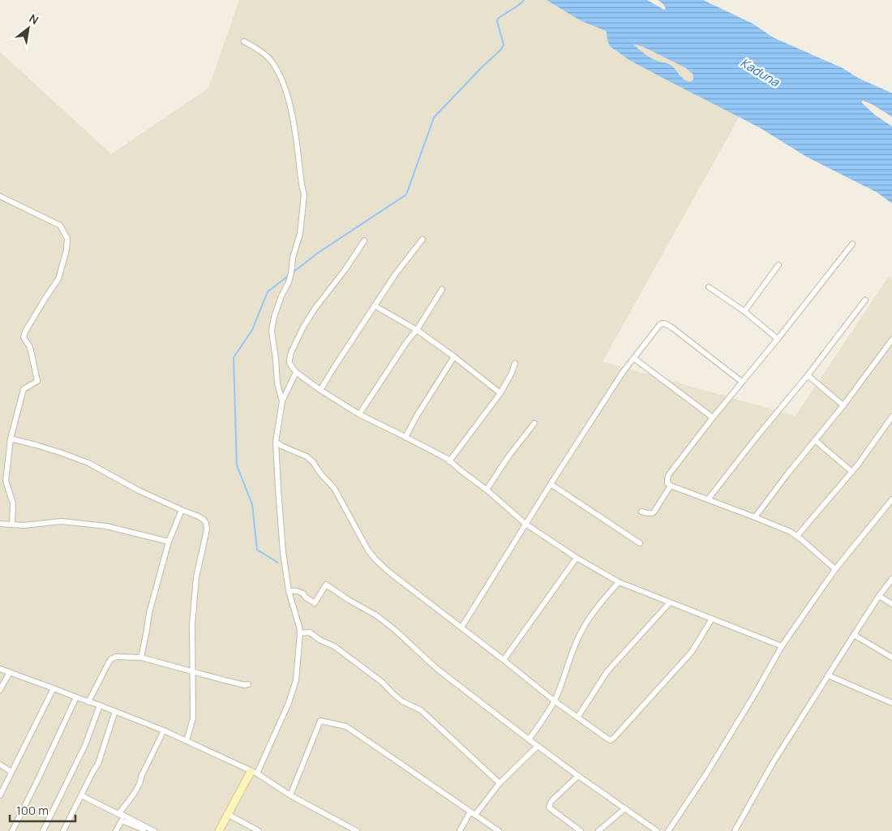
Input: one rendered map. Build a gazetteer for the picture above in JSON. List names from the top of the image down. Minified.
{"water":["Kaduna"],"scale_bar":"100 m","north":"top right"}
